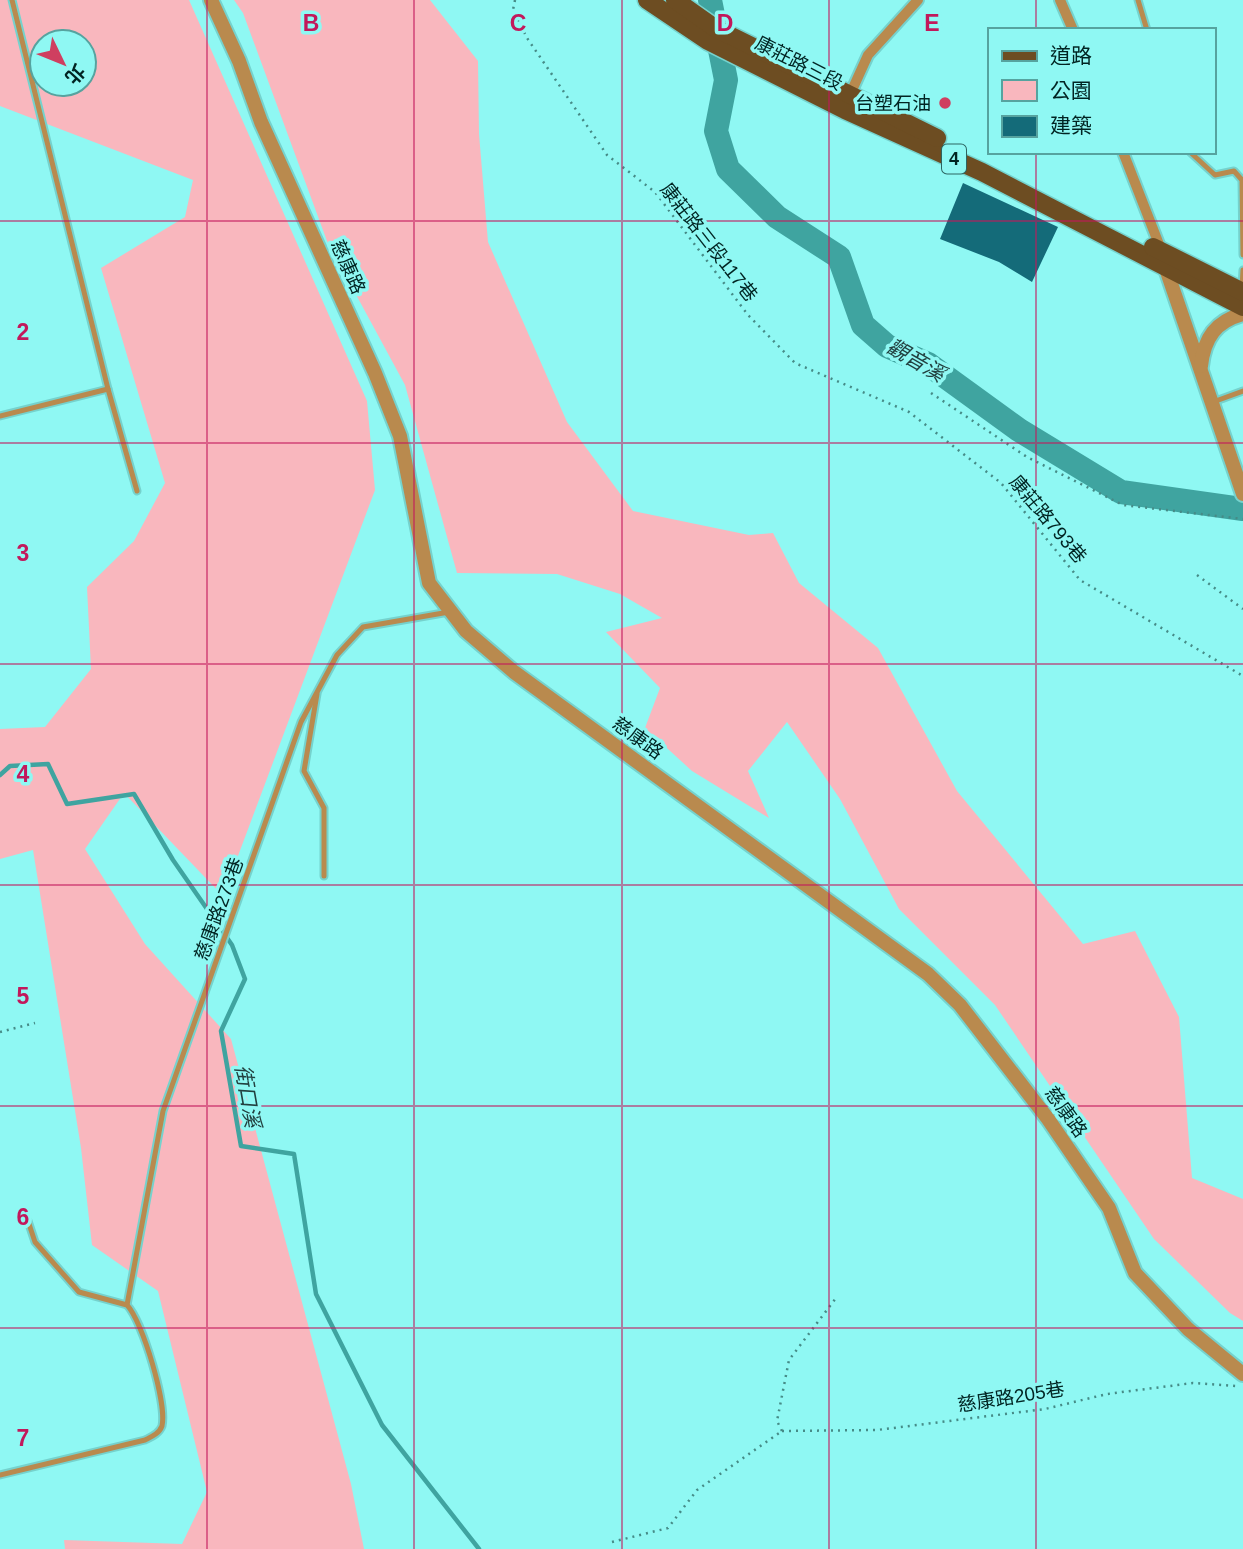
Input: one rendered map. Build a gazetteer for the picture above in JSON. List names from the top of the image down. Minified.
{"streets":{"main road":["康莊路三段","4"],"street":["慈康路"],"lane":["慈康路273巷"],"path":["康莊路三段117巷","康莊路793巷","慈康路205巷"]},"crossings":[["康莊路三段","4"],["康莊路三段117巷","康莊路793巷"],["慈康路","慈康路273巷"]],"water":["觀音溪","街口溪"],"places":["台塑石油"],"legend":["道路","公園","建築"],"north":"bottom right","grid":{"columns":["B","C","D","E"],"rows":["2","3","4","5","6","7"]}}
